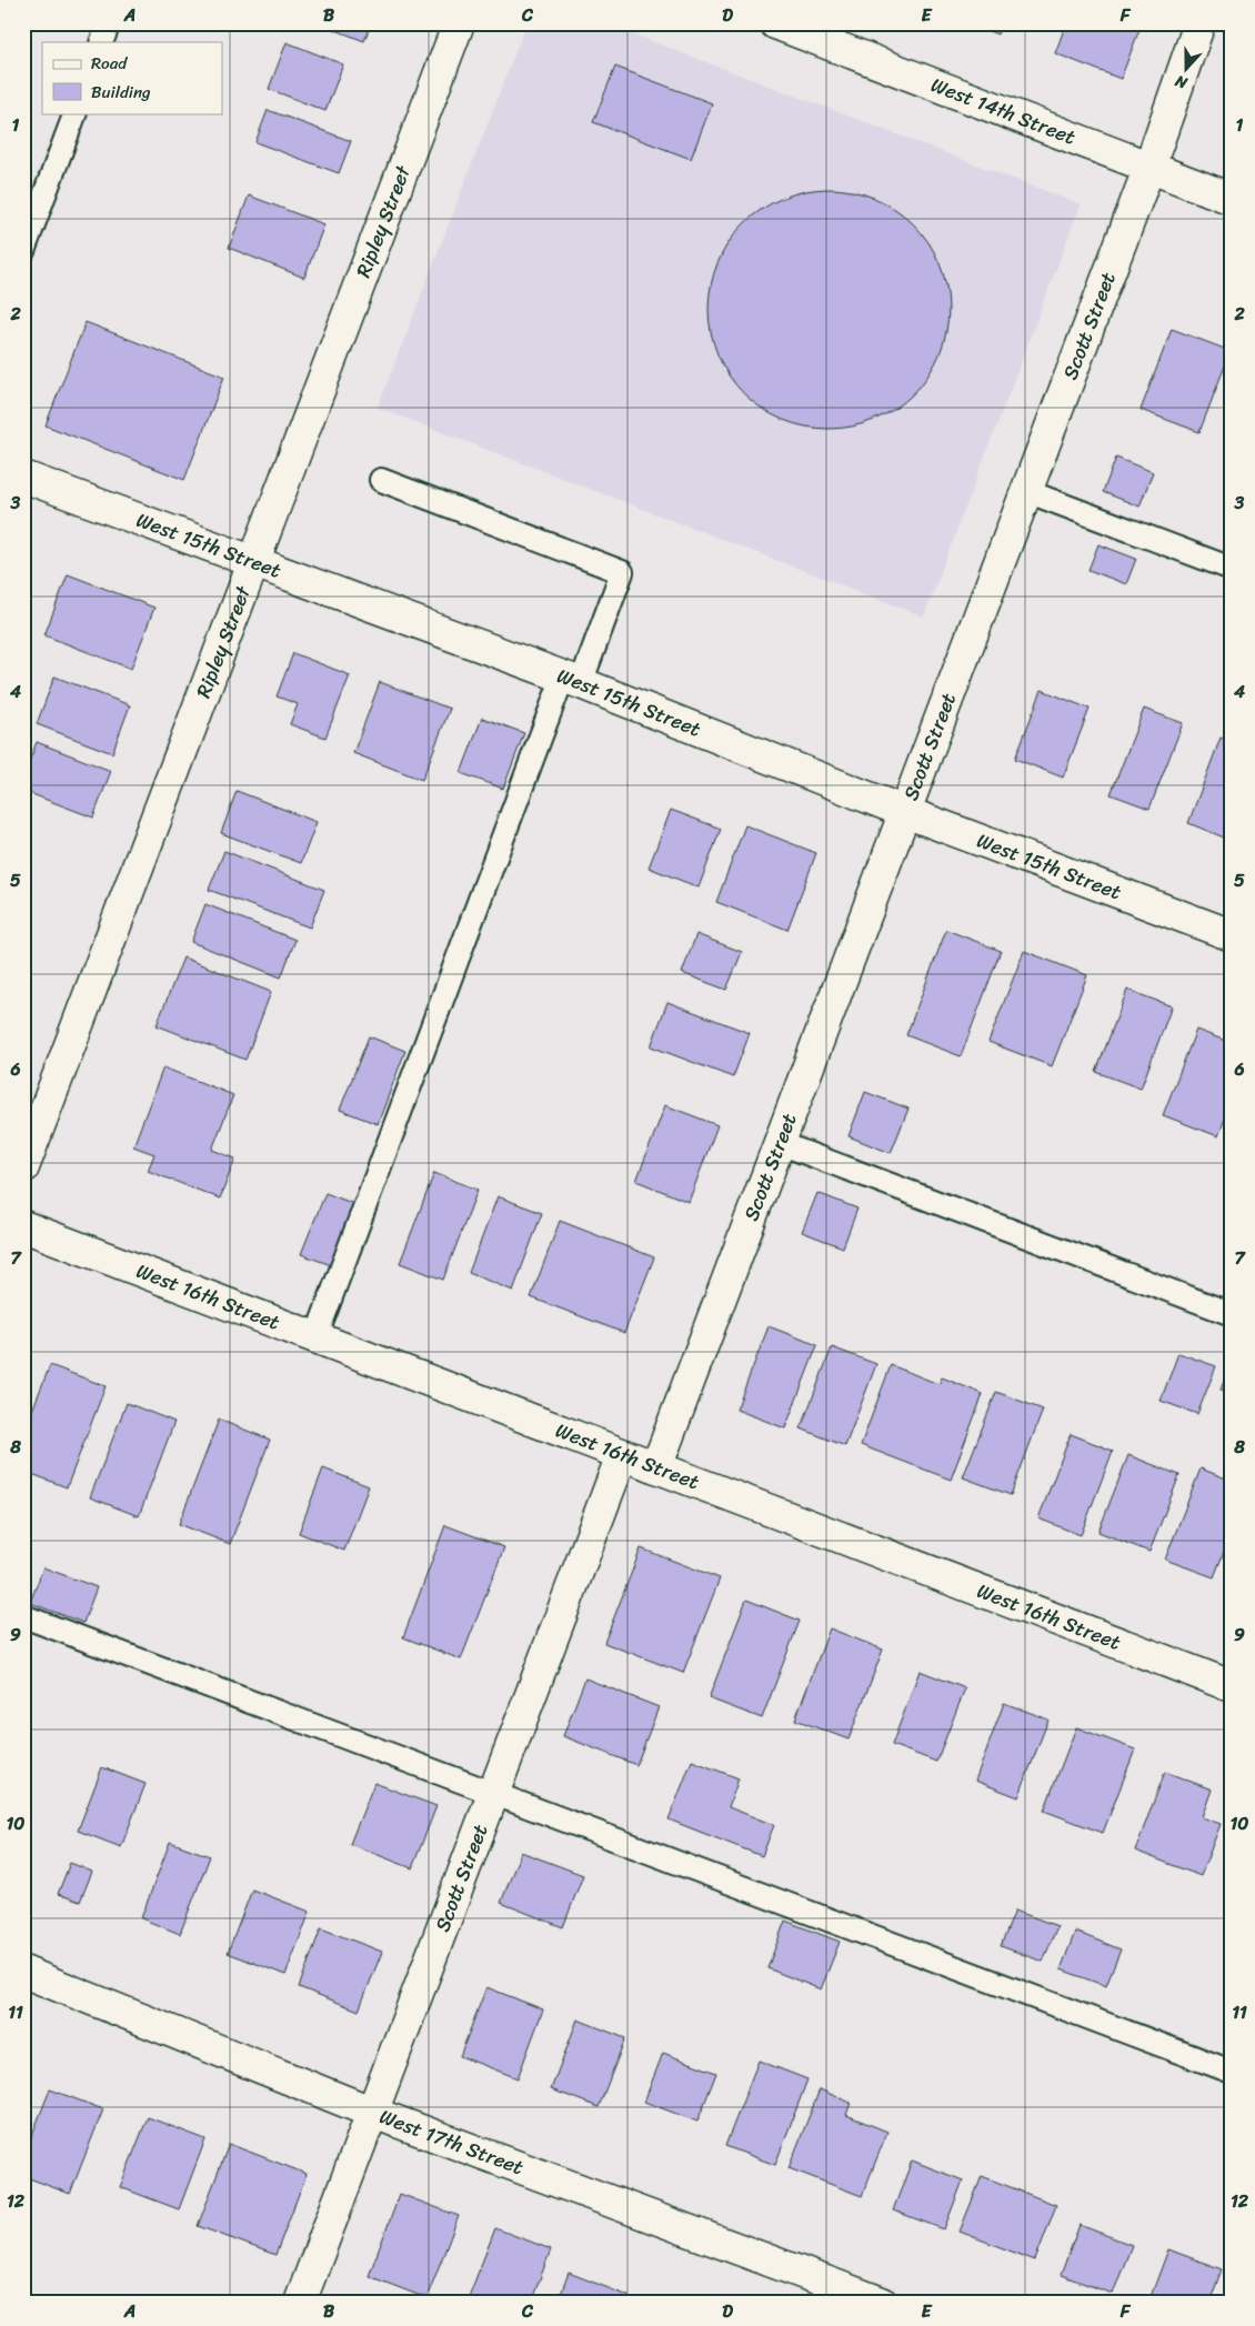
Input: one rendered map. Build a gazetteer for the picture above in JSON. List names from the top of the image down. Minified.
{"streets":{"street":["West 14th Street","Ripley Street","Scott Street","West 15th Street","West 16th Street","West 17th Street"]},"crossings":[["West 14th Street","Scott Street"],["Ripley Street","West 15th Street"],["Scott Street","West 15th Street"],["Scott Street","West 16th Street"],["Scott Street","West 17th Street"]],"legend":["Road","Building"],"north":"bottom","grid":{"columns":["A","B","C","D","E","F"],"rows":["1","2","3","4","5","6","7","8","9","10","11","12"]}}
